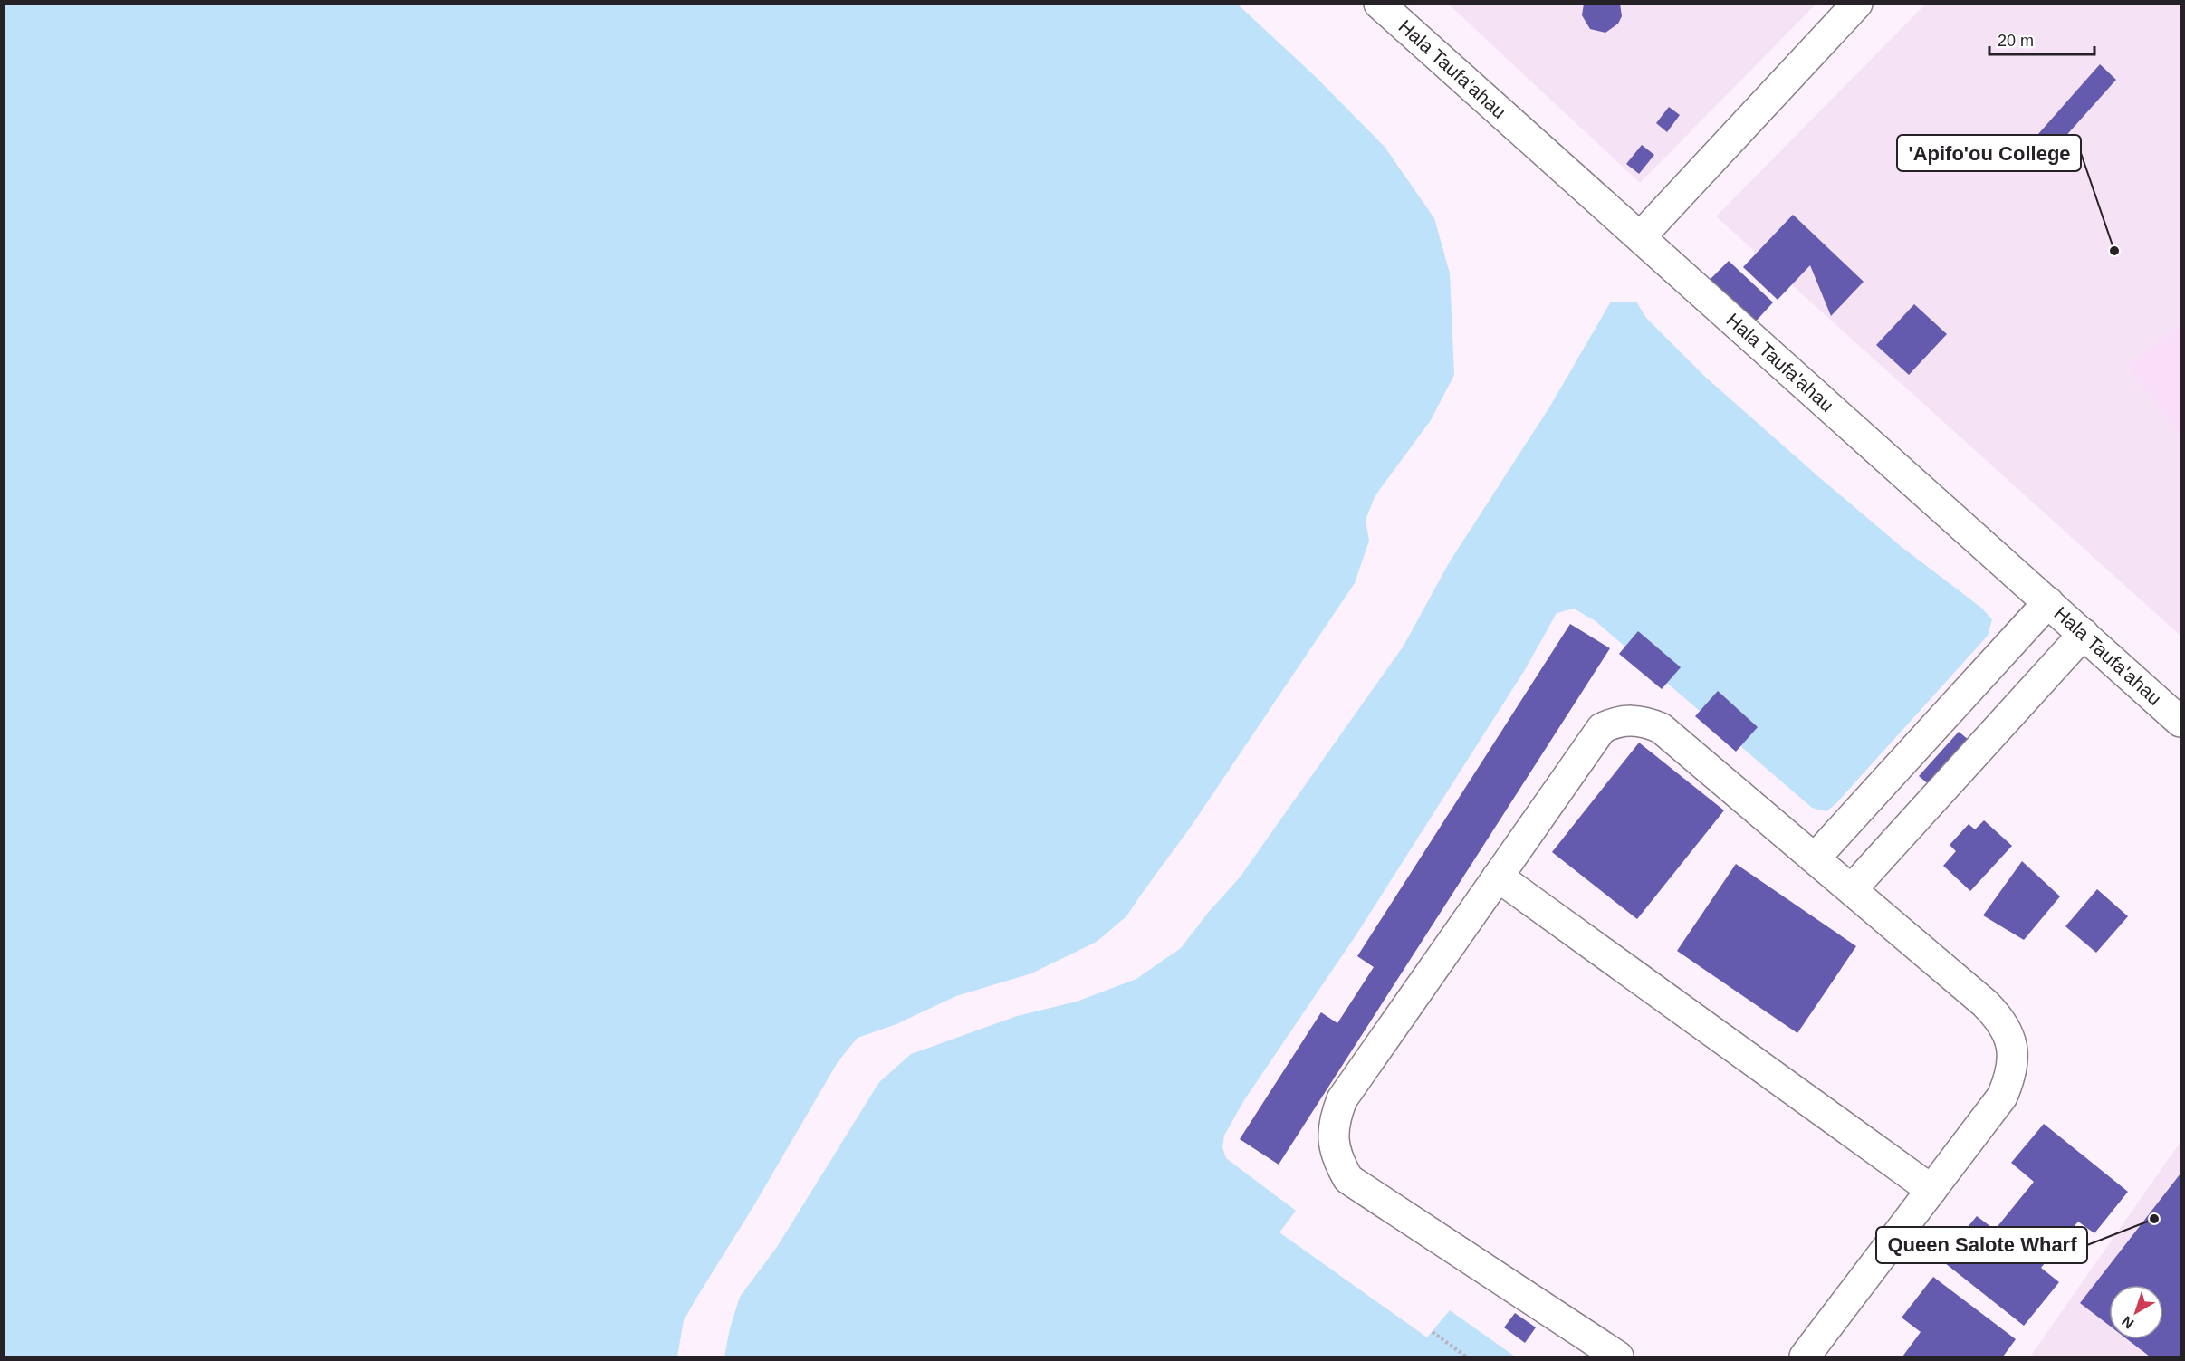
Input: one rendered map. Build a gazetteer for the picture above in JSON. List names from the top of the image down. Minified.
{"streets":{"street":["Hala Taufa'ahau"]},"places":["'Apifo'ou College","Queen Salote Wharf"],"scale_bar":"20 m","north":"bottom left"}
